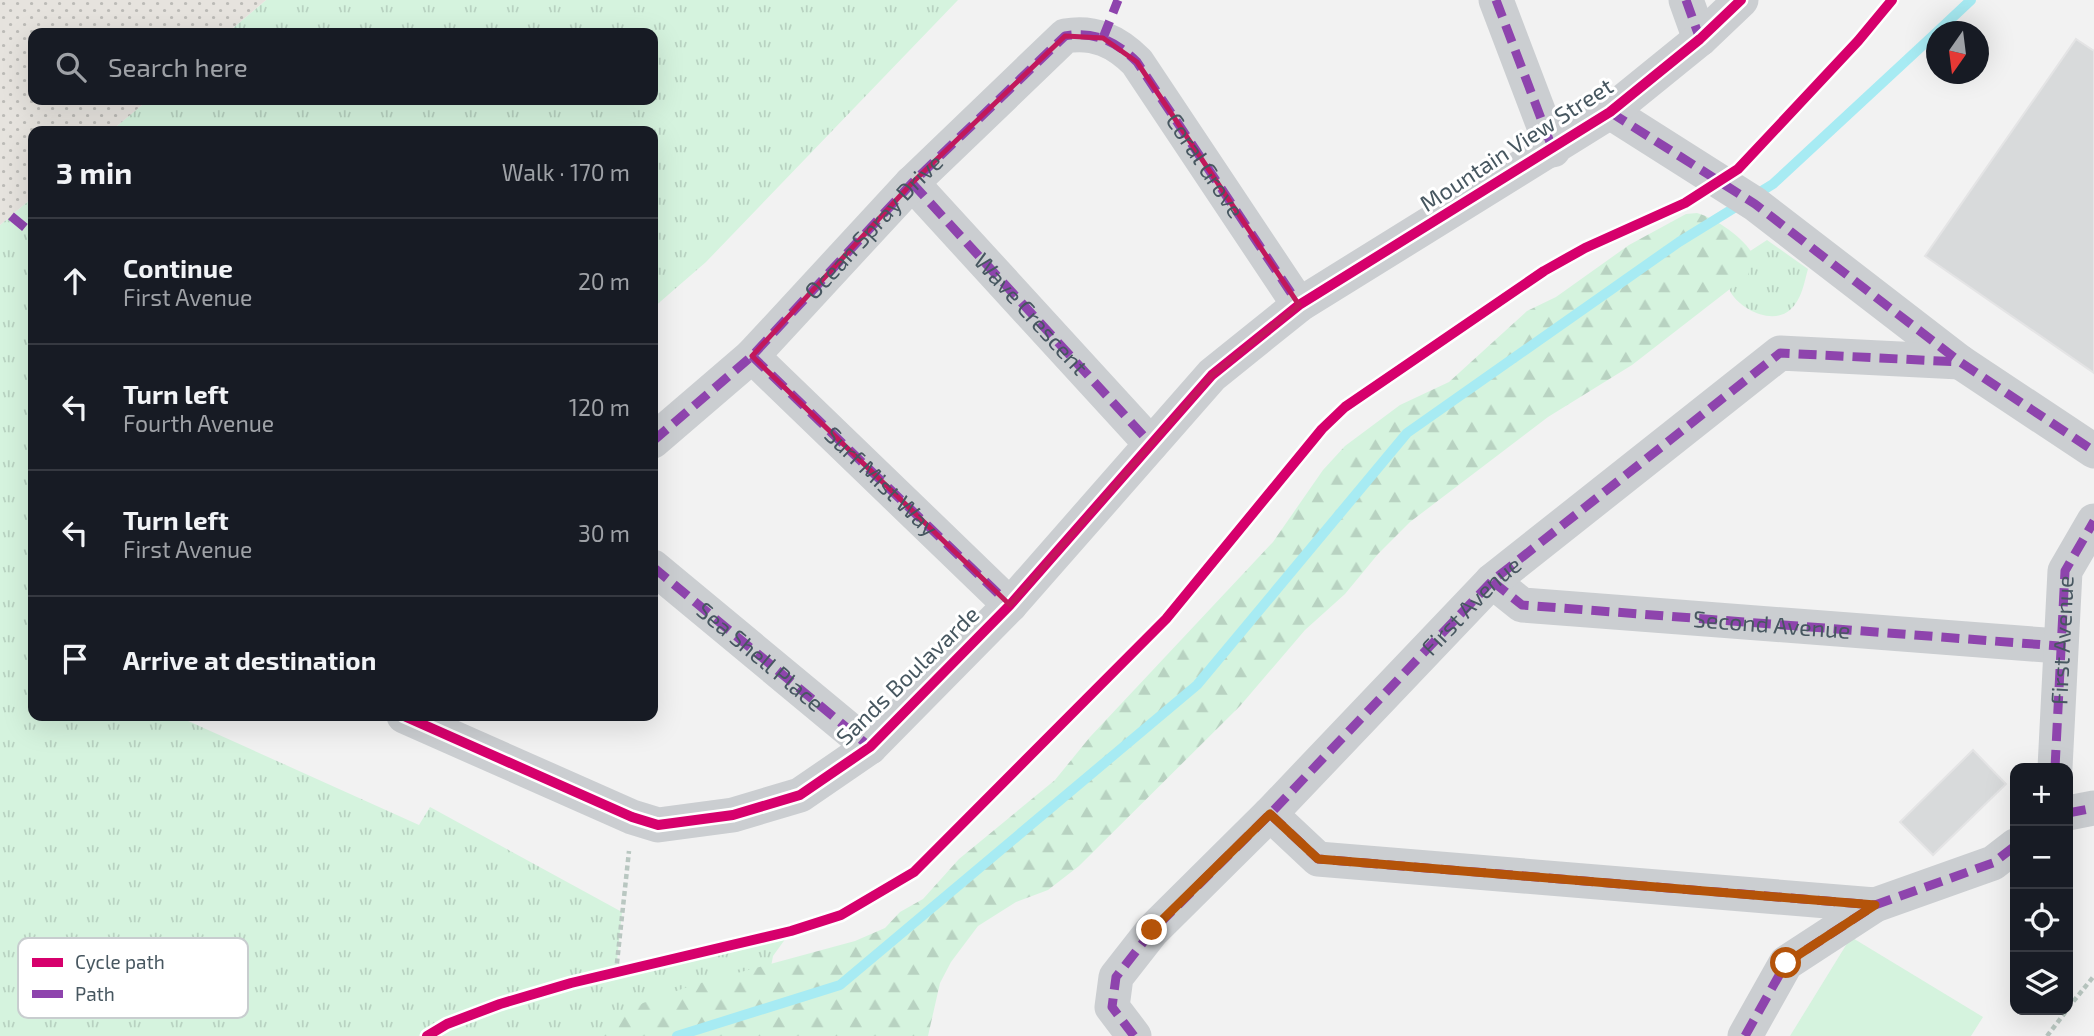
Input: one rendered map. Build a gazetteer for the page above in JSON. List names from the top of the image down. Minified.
{"streets":{"street":["Mountain View Street","Coral Grove","Ocean Spray Drive","Wave Crescent","Surf Mist Way","First Avenue","Second Avenue","Sea Shell Place","Sands Boulavarde"]},"crossings":[["Mountain View Street","Coral Grove"],["Mountain View Street","Sands Boulavarde"],["Coral Grove","Ocean Spray Drive"],["Coral Grove","Sands Boulavarde"],["Ocean Spray Drive","Wave Crescent"],["Ocean Spray Drive","Surf Mist Way"],["Wave Crescent","Sands Boulavarde"],["Surf Mist Way","Sands Boulavarde"],["First Avenue","Second Avenue"],["Sea Shell Place","Sands Boulavarde"]],"legend":["Cycle path","Path"],"north":"bottom","page":{"search":"Search here","heading":["3 min","Walk · 170 m"],"list":[["Continue","First Avenue","20 m"],["Turn left","Fourth Avenue","120 m"],["Turn left","First Avenue","30 m"],"Arrive at destination"],"map_buttons":["+","−"]}}
